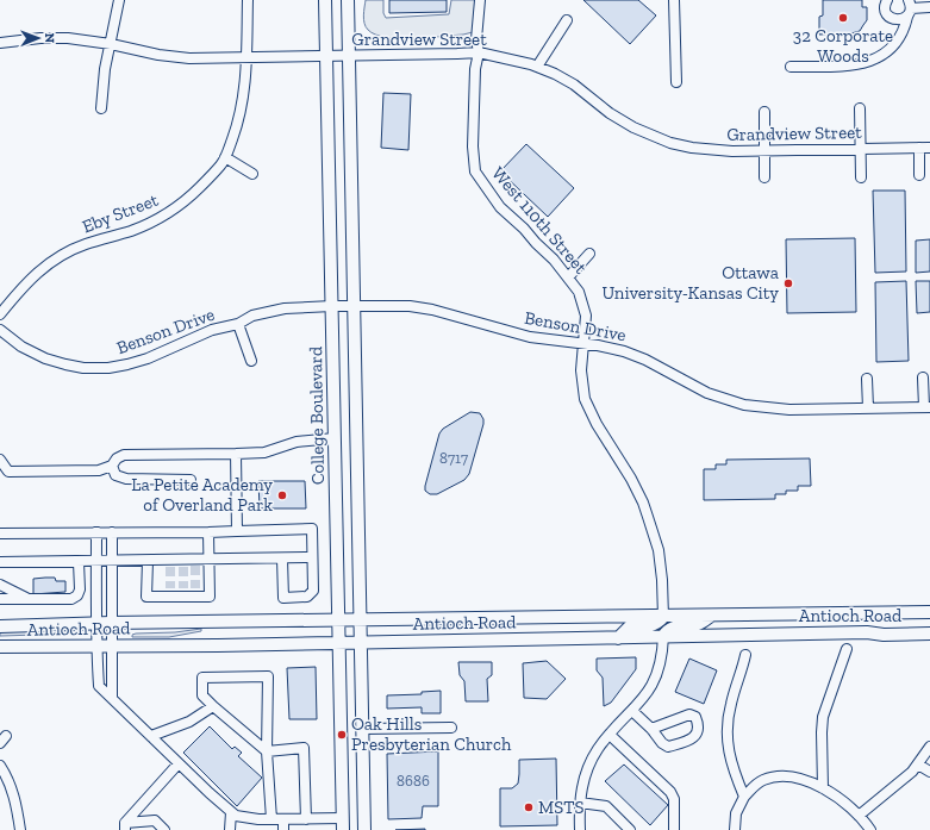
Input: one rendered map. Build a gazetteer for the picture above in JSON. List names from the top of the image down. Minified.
{"streets":{"main road":["College Boulevard","Antioch Road"],"street":["Grandview Street","Eby Street","West 110th Street","Benson Drive"]},"crossings":[["Grandview Street","Eby Street"],["Grandview Street","West 110th Street"],["Grandview Street","College Boulevard"],["West 110th Street","Benson Drive"],["West 110th Street","Antioch Road"],["Benson Drive","College Boulevard"],["College Boulevard","Antioch Road"]],"places":["32 Corporate Woods","Ottawa University-Kansas City","La Petite Academy of Overland Park","Oak Hills Presbyterian Church","MSTS"],"house_numbers":["8717","8686"],"north":"right"}
